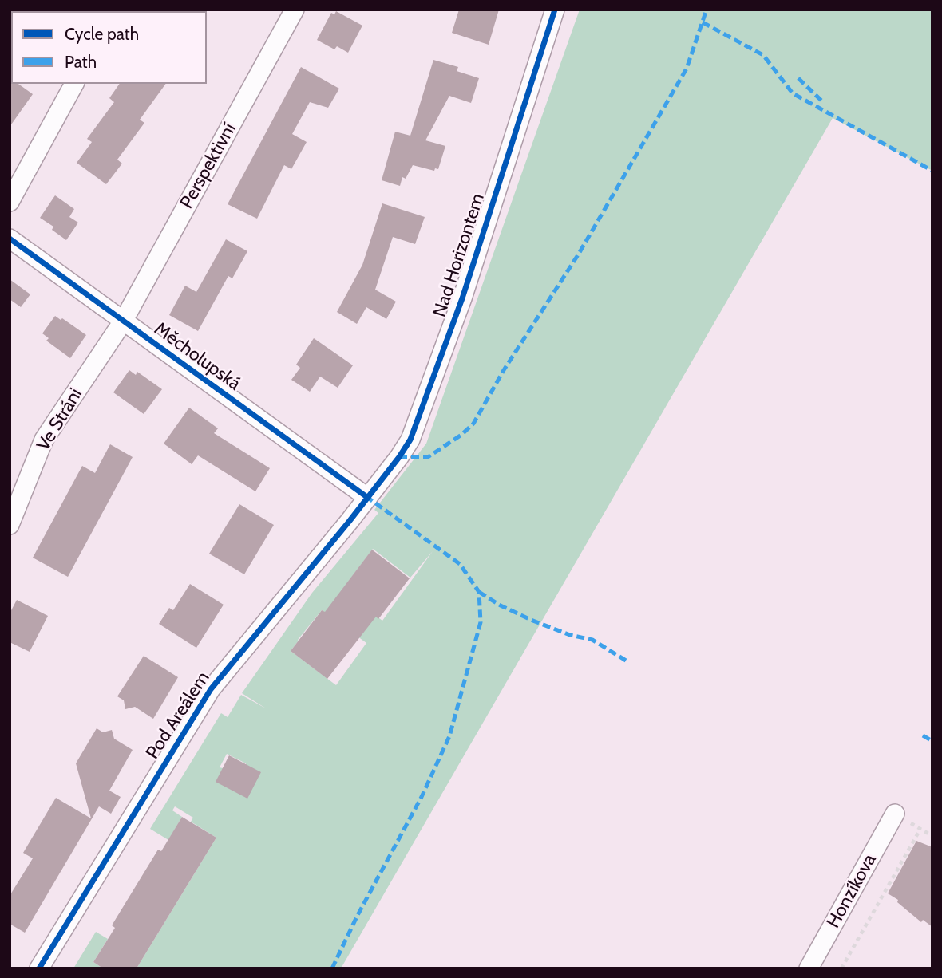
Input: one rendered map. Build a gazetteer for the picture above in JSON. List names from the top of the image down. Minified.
{"streets":{"street":["Perspektivní","Nad Horizontem","Měcholupská","Ve Stráni","Pod Areálem","Honzíkova"]},"crossings":[["Perspektivní","Měcholupská"],["Perspektivní","Ve Stráni"],["Nad Horizontem","Měcholupská"],["Nad Horizontem","Pod Areálem"],["Měcholupská","Ve Stráni"],["Měcholupská","Pod Areálem"]],"legend":["Cycle path","Path"]}
